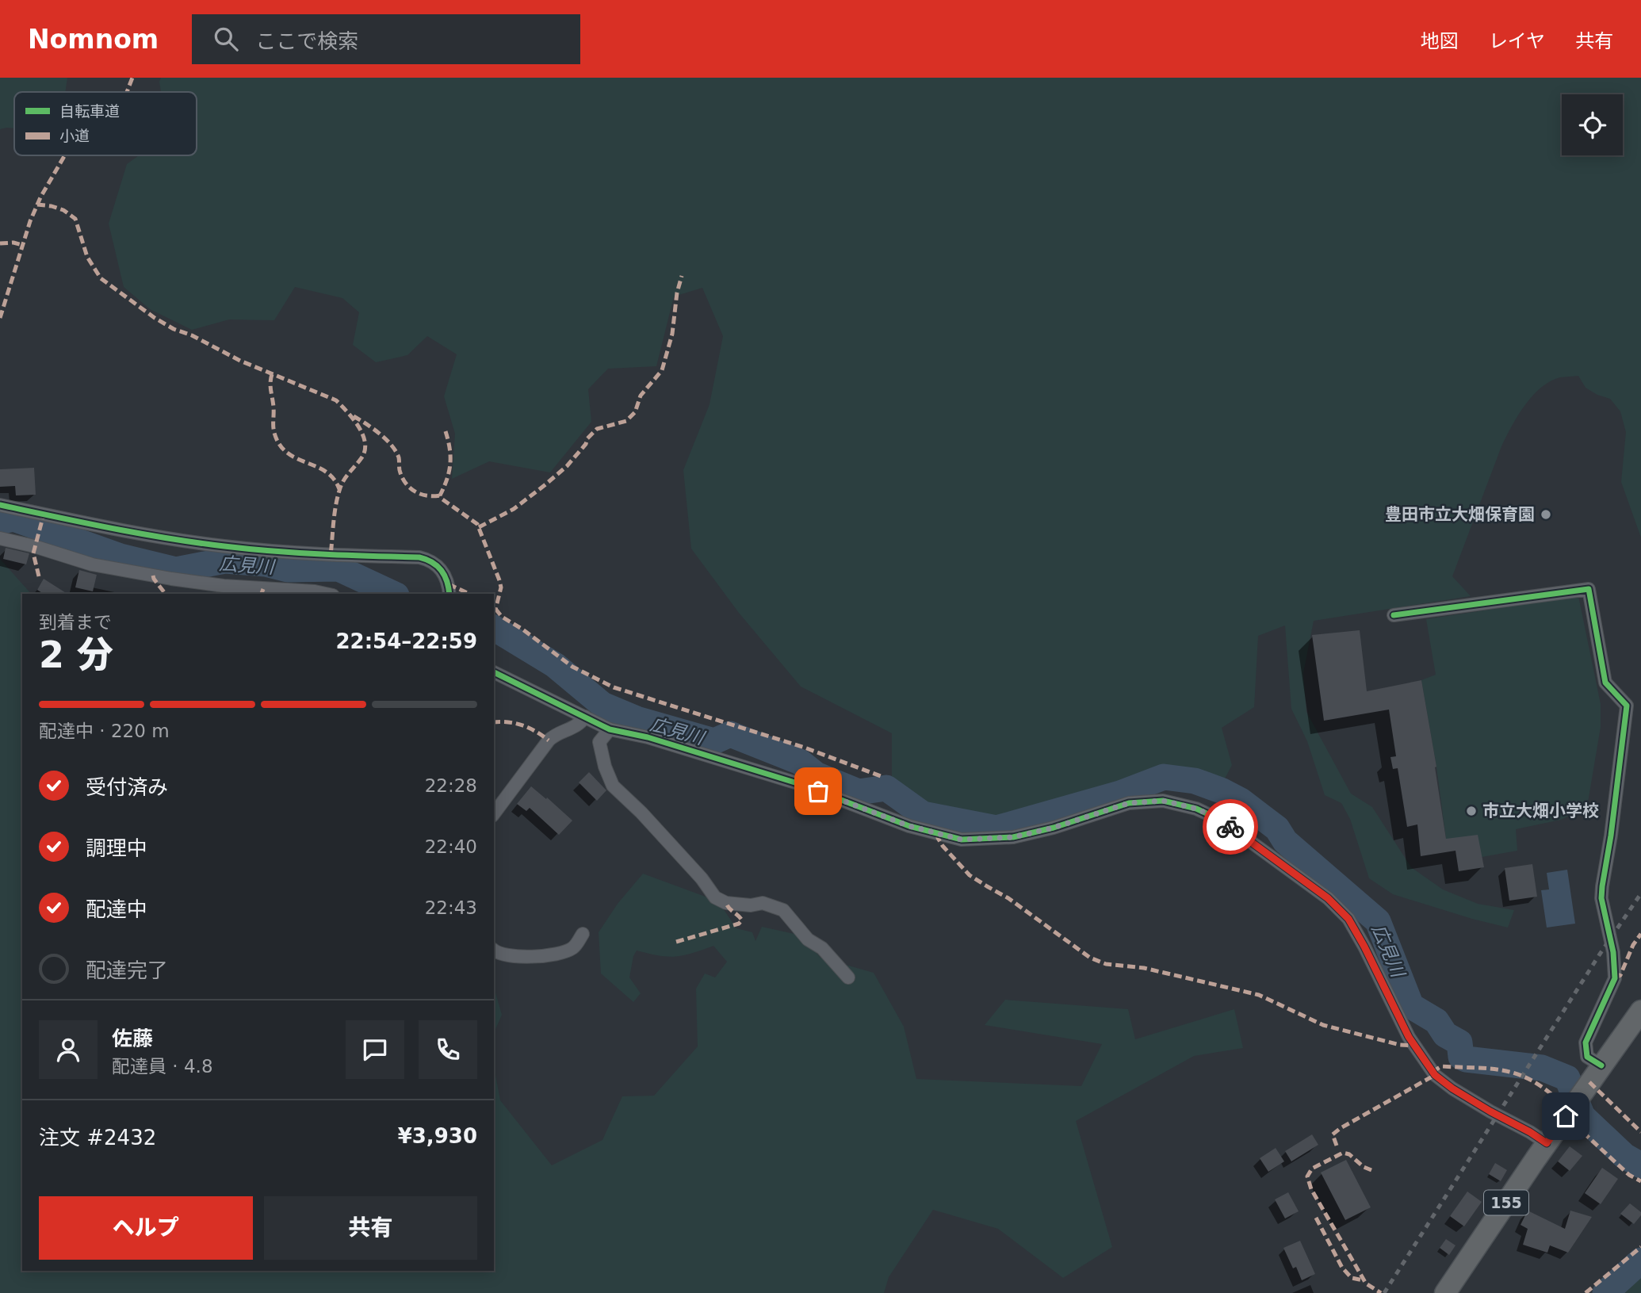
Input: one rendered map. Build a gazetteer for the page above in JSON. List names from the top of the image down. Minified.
{"streets":{"highway":["155"]},"water":["広見川"],"places":["豊田市立大畑保育園","市立大畑小学校"],"legend":["自転車道","小道"],"page":{"header":"Nomnom","search":"ここで検索","nav":["地図","レイヤ","共有"],"heading":["2 分","到着まで","22:54–22:59"],"panel":["佐藤","配達員 · 4.8","注文 #2432","¥3,930"],"bar":"配達中 · 220 m","list":[["受付済み","22:28"],["調理中","22:40"],["配達中","22:43"],"配達完了"],"buttons":["ヘルプ","共有"]}}
